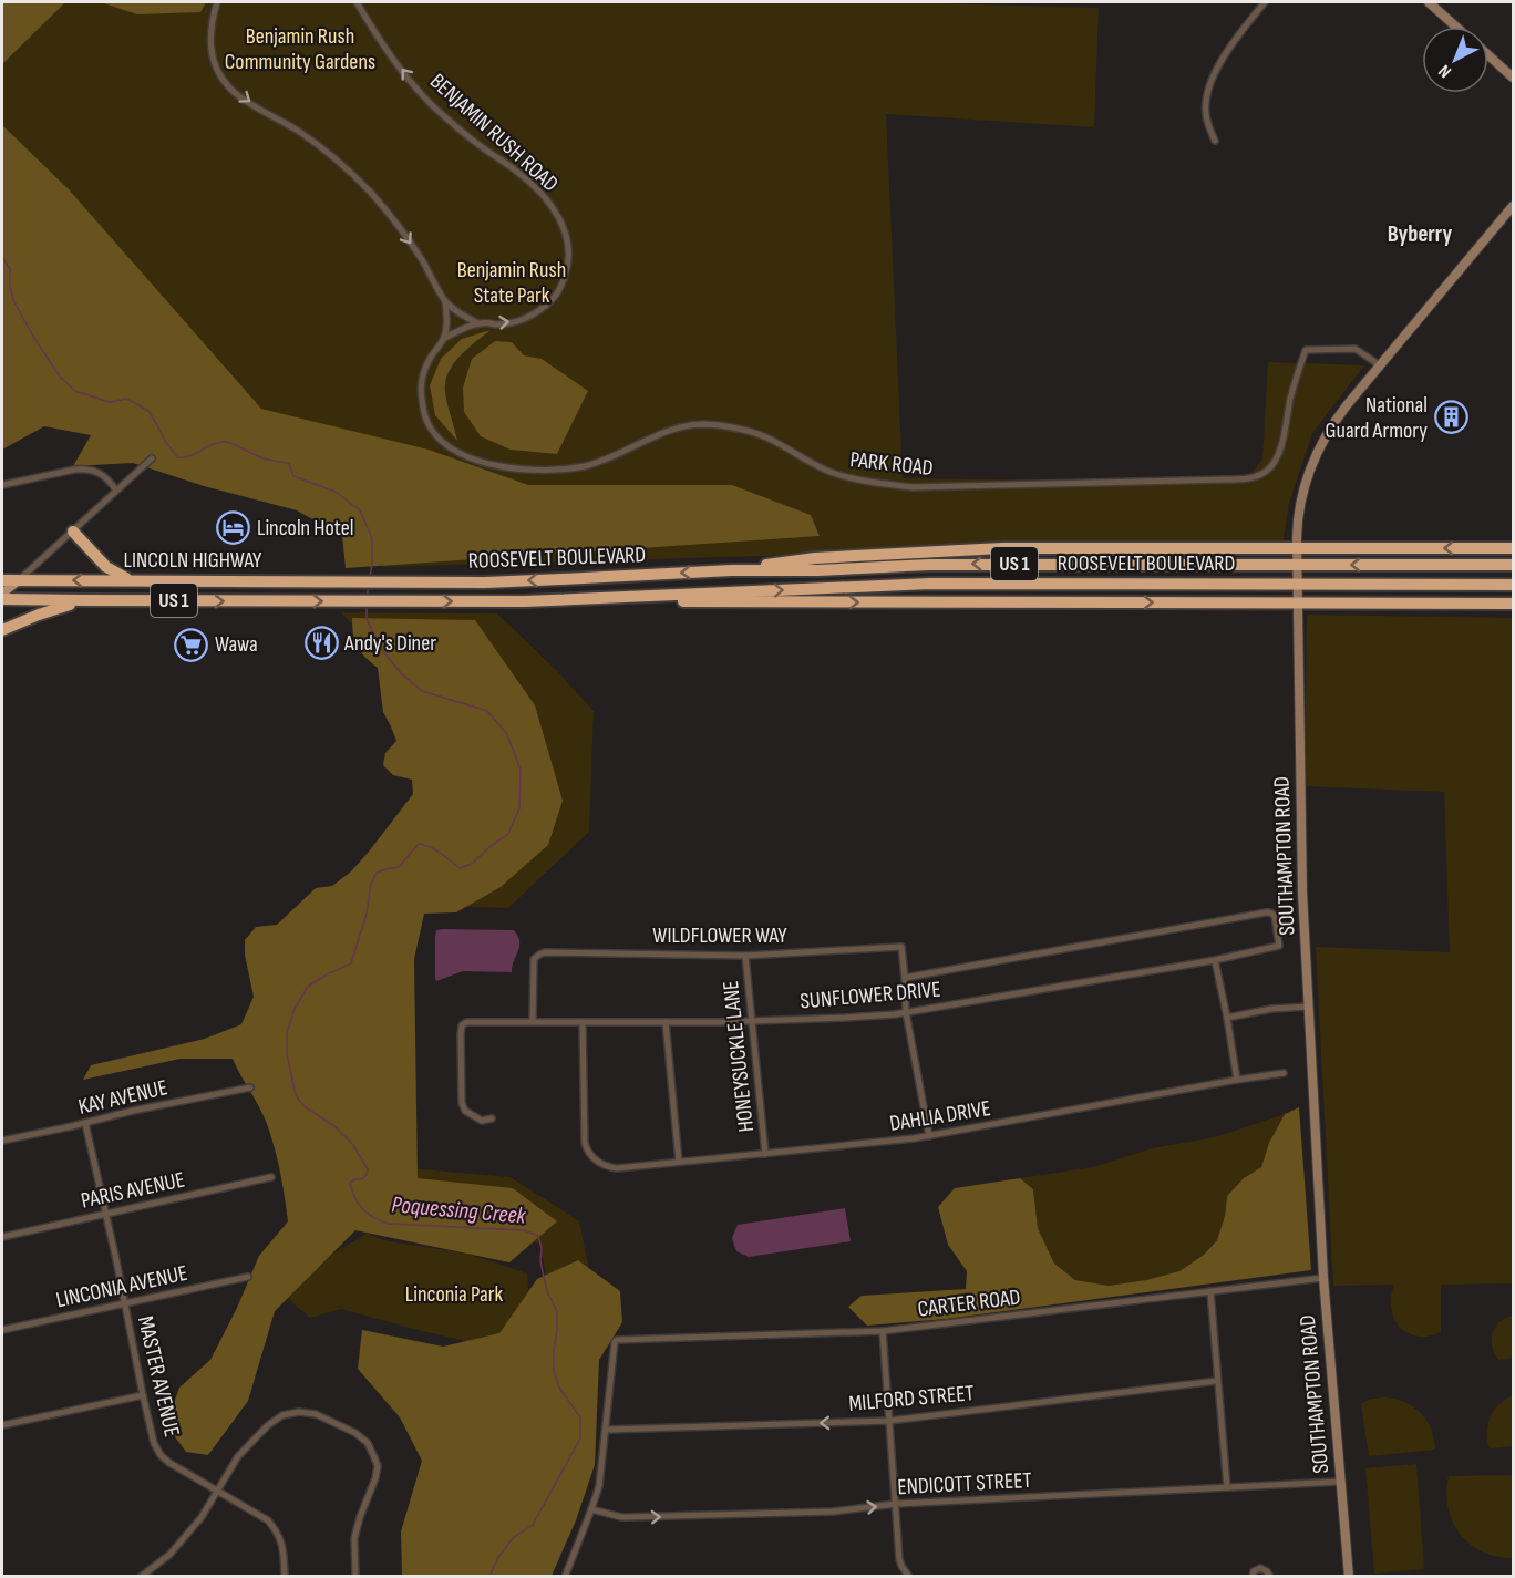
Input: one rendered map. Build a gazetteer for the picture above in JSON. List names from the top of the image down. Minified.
{"streets":{"highway":["ROOSEVELT BOULEVARD","LINCOLN HIGHWAY","US 1"],"street":["BENJAMIN RUSH ROAD","PARK ROAD","SOUTHAMPTON ROAD","WILDFLOWER WAY","SUNFLOWER DRIVE","HONEYSUCKLE LANE","KAY AVENUE","DAHLIA DRIVE","PARIS AVENUE","LINCONIA AVENUE","CARTER ROAD","MASTER AVENUE","MILFORD STREET","ENDICOTT STREET"]},"crossings":[["BENJAMIN RUSH ROAD","PARK ROAD"],["PARK ROAD","SOUTHAMPTON ROAD"],["ROOSEVELT BOULEVARD","LINCOLN HIGHWAY"],["ROOSEVELT BOULEVARD","SOUTHAMPTON ROAD"],["SOUTHAMPTON ROAD","CARTER ROAD"],["SOUTHAMPTON ROAD","ENDICOTT STREET"],["WILDFLOWER WAY","SUNFLOWER DRIVE"],["WILDFLOWER WAY","HONEYSUCKLE LANE"],["SUNFLOWER DRIVE","HONEYSUCKLE LANE"],["SUNFLOWER DRIVE","DAHLIA DRIVE"],["HONEYSUCKLE LANE","DAHLIA DRIVE"],["KAY AVENUE","MASTER AVENUE"],["PARIS AVENUE","MASTER AVENUE"],["LINCONIA AVENUE","MASTER AVENUE"],["CARTER ROAD","MILFORD STREET"]],"one_way":["MILFORD STREET","ENDICOTT STREET"],"districts":["Byberry"],"water":["Poquessing Creek"],"parks":["Benjamin Rush Community Gardens","Benjamin Rush State Park","Linconia Park"],"places":{"building":["National Guard Armory"],"hotel":["Lincoln Hotel"],"restaurant":["Andy's Diner"],"supermarket":["Wawa"]},"north":"bottom left"}
